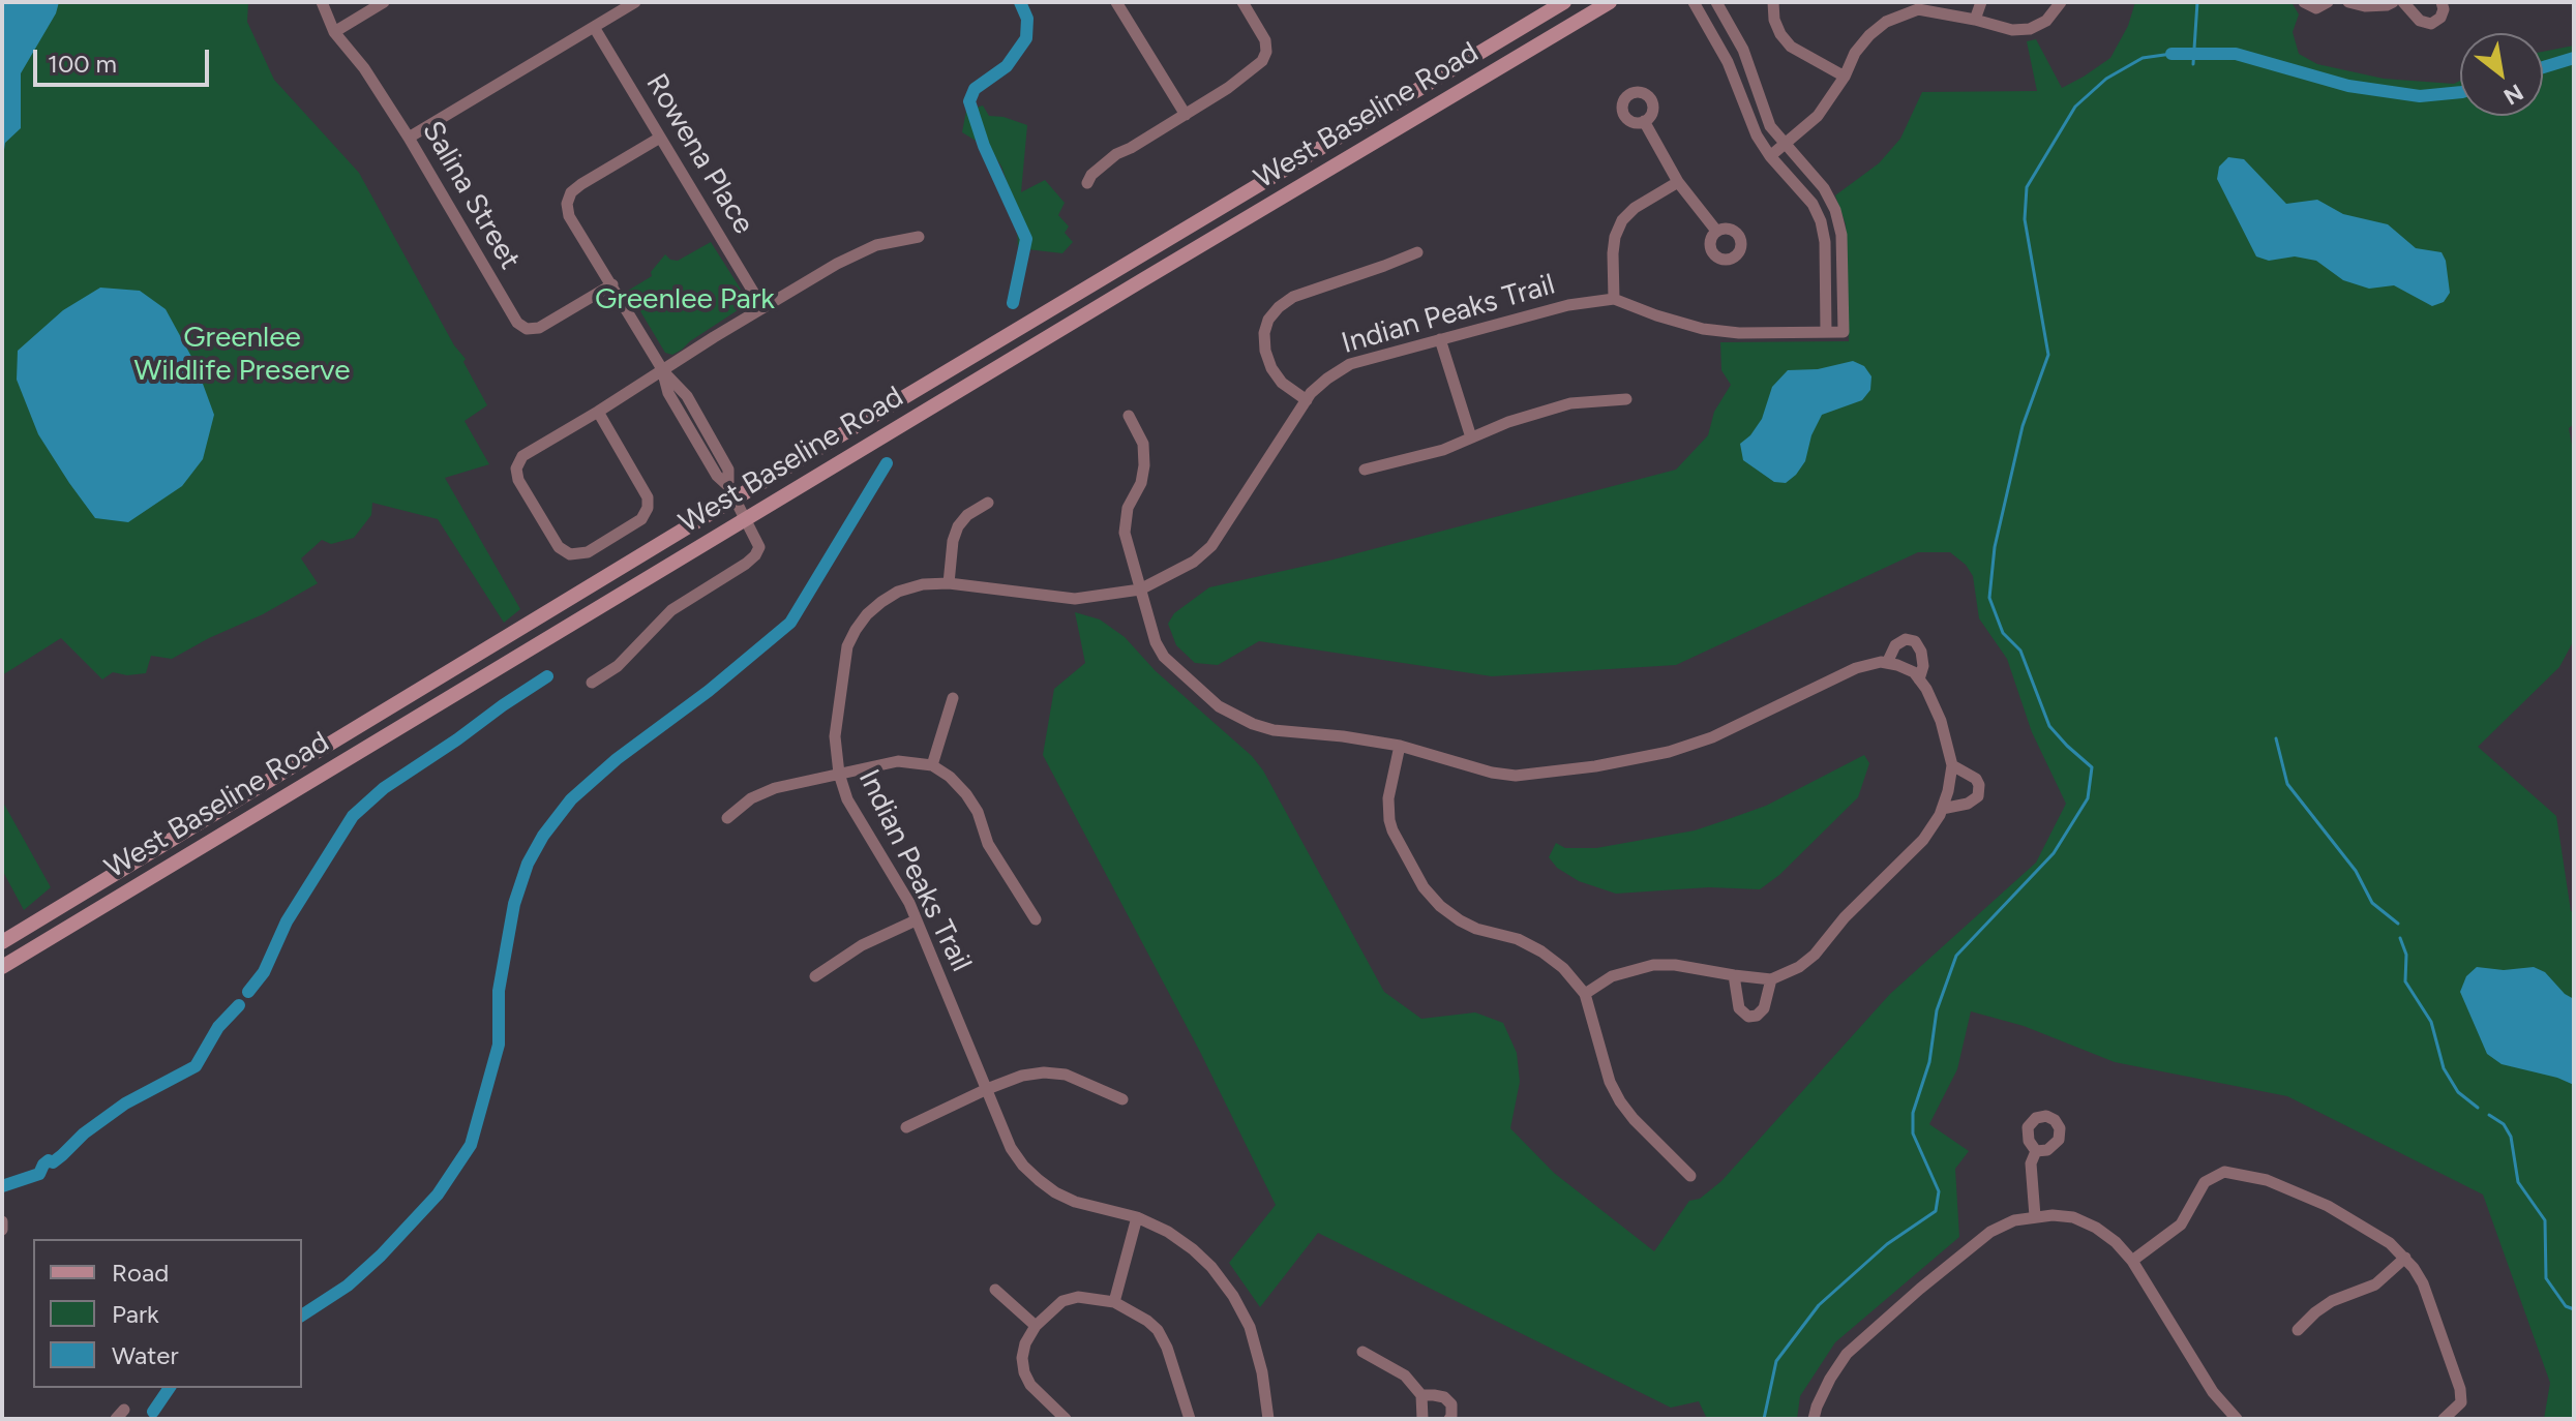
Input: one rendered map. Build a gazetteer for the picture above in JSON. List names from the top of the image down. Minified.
{"streets":{"main road":["West Baseline Road"],"street":["Rowena Place","Salina Street","Indian Peaks Trail"]},"parks":["Greenlee Park","Greenlee Wildlife Preserve"],"legend":["Road","Park","Water"],"scale_bar":"100 m","north":"bottom right"}
